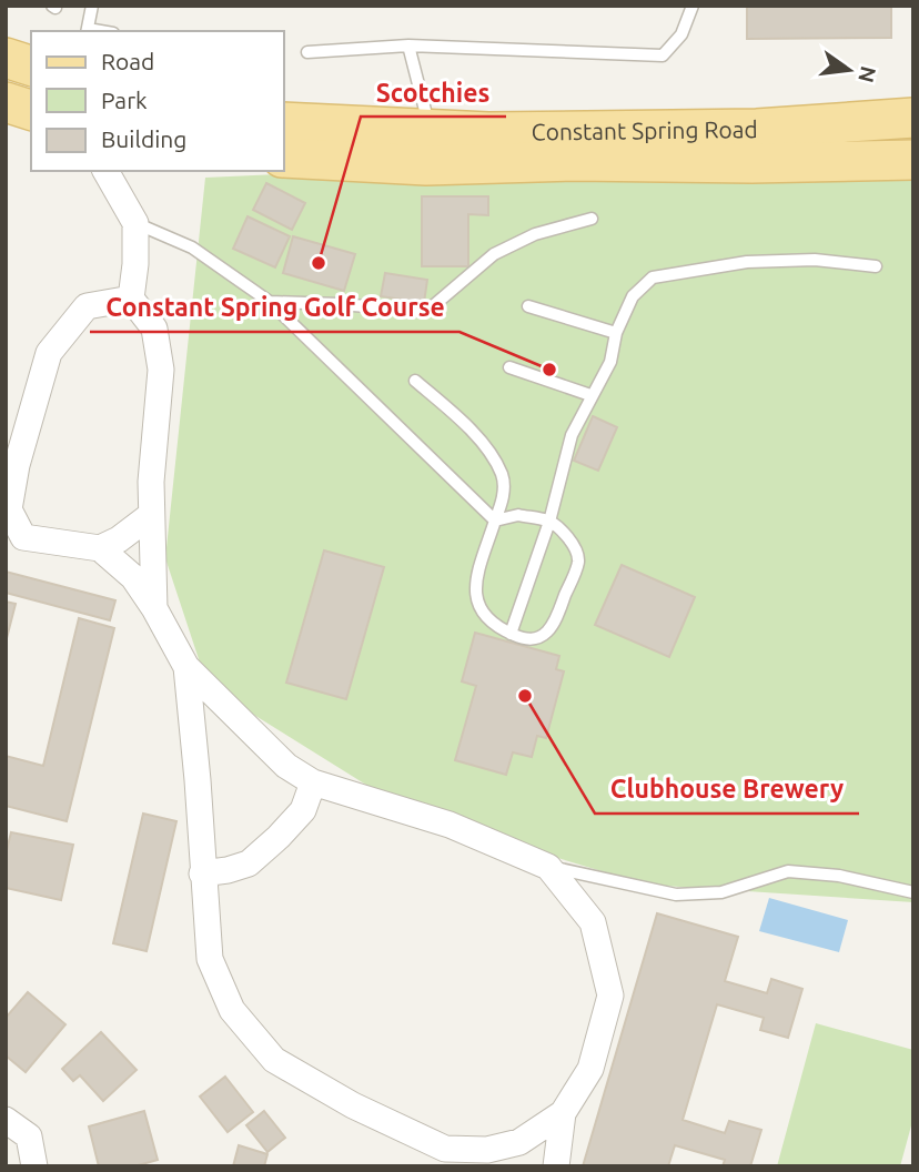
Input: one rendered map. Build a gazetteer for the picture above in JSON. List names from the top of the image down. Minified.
{"streets":{"main road":["Constant Spring Road"]},"places":["Scotchies","Constant Spring Golf Course","Clubhouse Brewery"],"legend":["Road","Park","Building"],"north":"right"}
